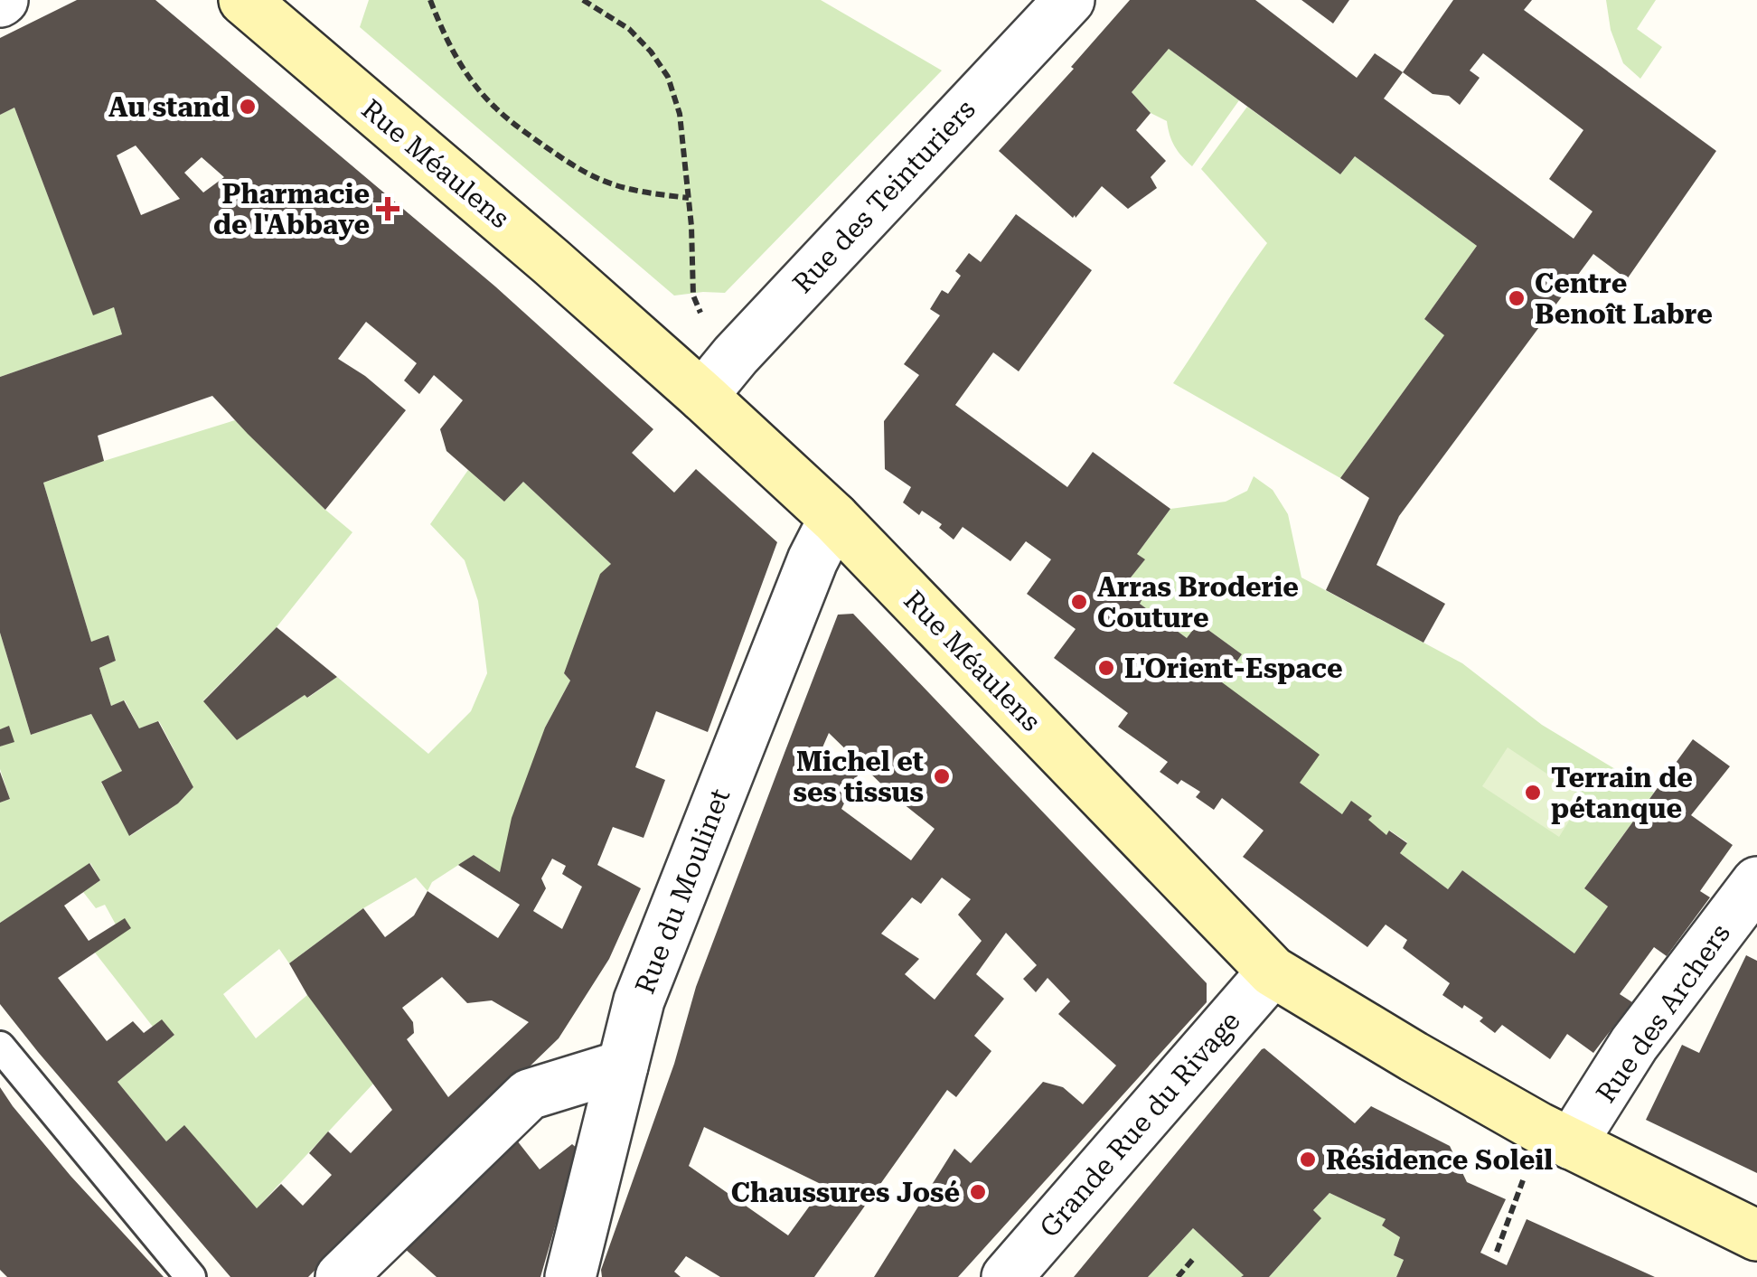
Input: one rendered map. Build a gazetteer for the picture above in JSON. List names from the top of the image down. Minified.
{"streets":{"street":["Rue Méaulens","Rue des Teinturiers","Rue du Moulinet","Rue des Archers","Grande Rue du Rivage"]},"crossings":[["Rue Méaulens","Rue des Teinturiers"],["Rue Méaulens","Rue du Moulinet"],["Rue Méaulens","Rue des Archers"],["Rue Méaulens","Grande Rue du Rivage"]],"places":{"other":["Au stand","Centre Benoît Labre","Arras Broderie Couture","L'Orient-Espace","Michel et ses tissus","Terrain de pétanque","Résidence Soleil","Chaussures José"],"health":["Pharmacie de l'Abbaye"]}}
